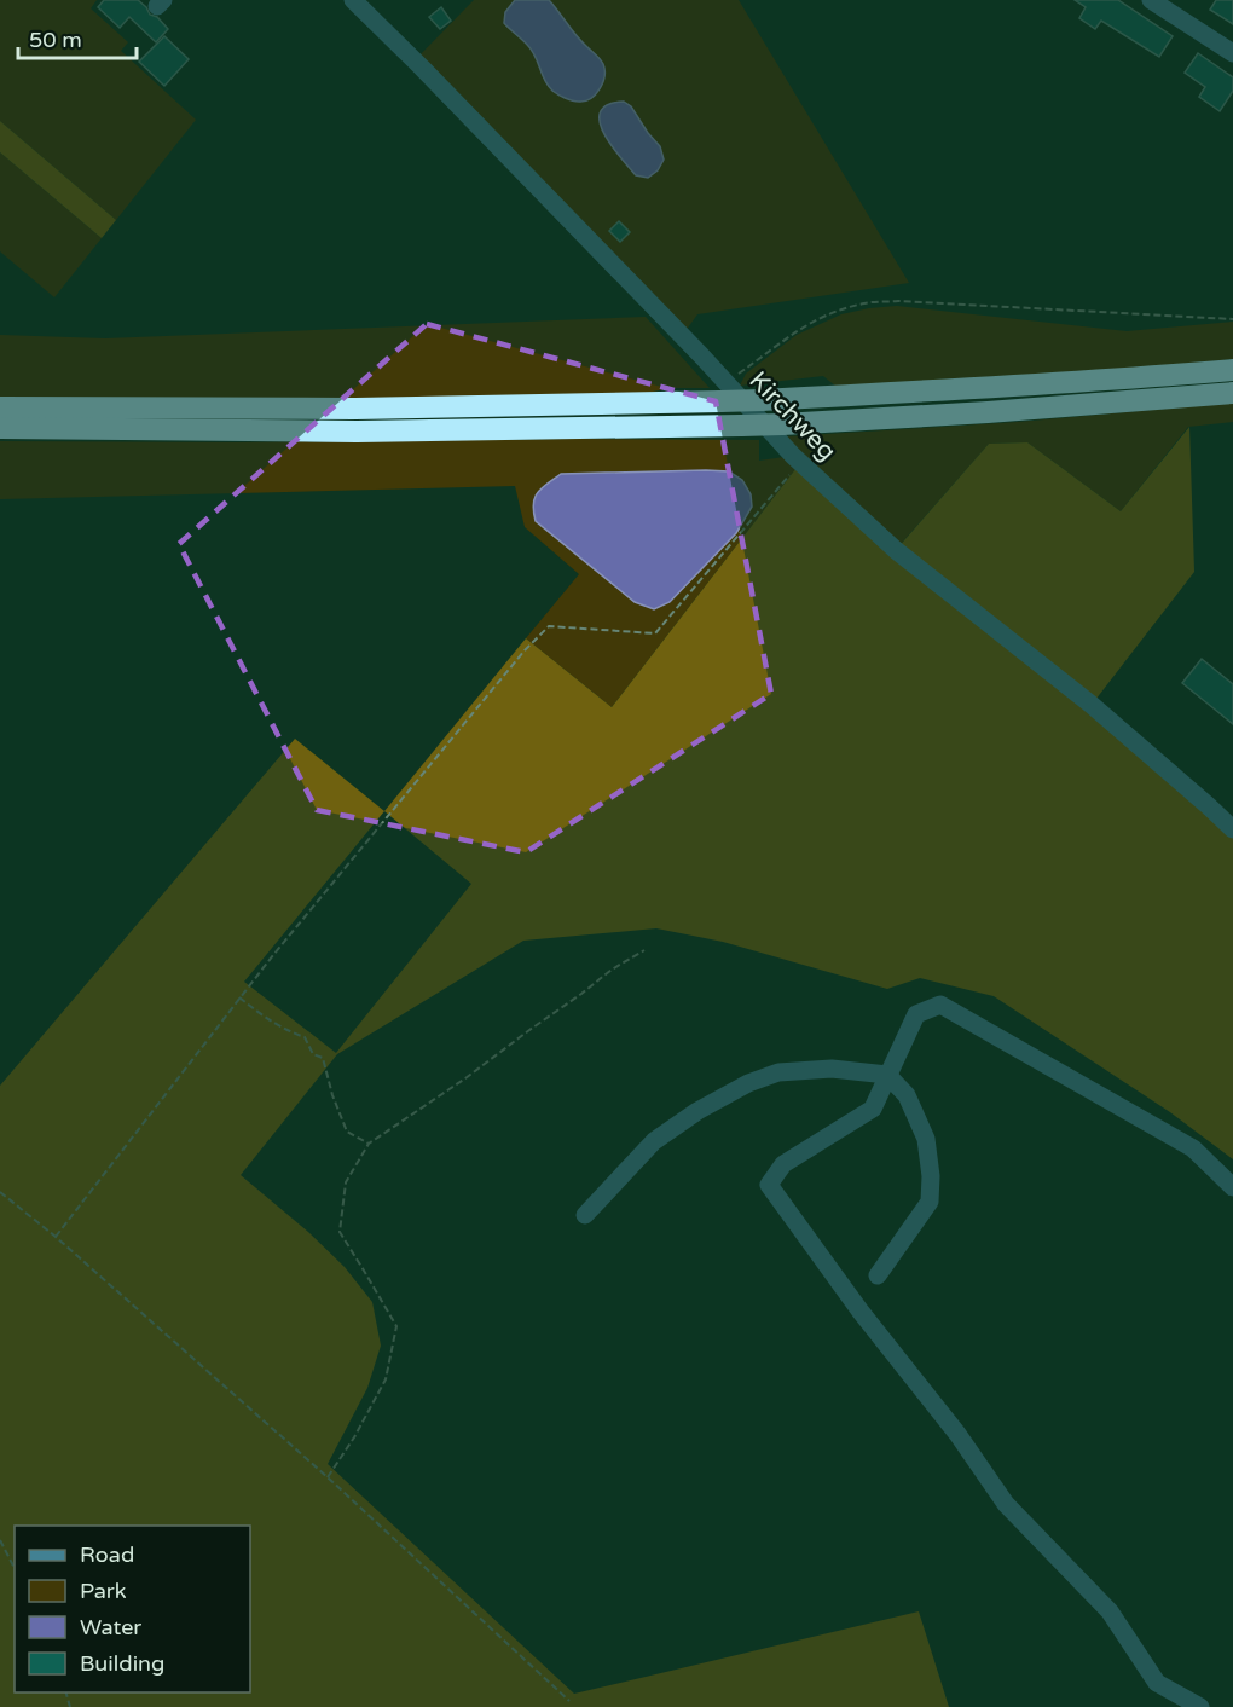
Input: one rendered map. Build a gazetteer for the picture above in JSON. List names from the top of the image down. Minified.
{"streets":{"street":["Kirchweg"]},"legend":["Road","Park","Water","Building"],"scale_bar":"50 m"}
